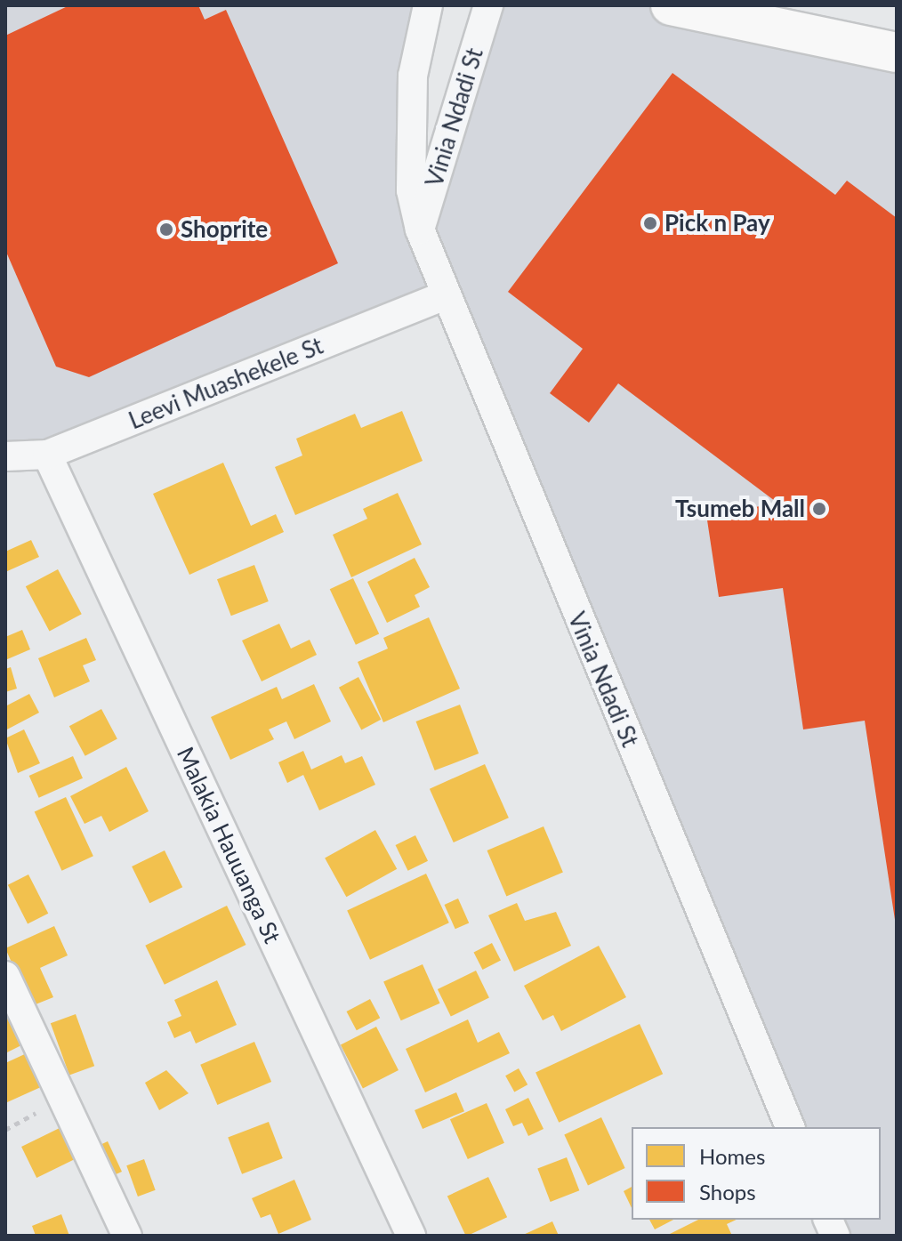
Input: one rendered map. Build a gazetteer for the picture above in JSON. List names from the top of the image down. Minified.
{"streets":{"street":["Vinia Ndadi St","Leevi Muashekele St","Malakia Hauuanga St"]},"crossings":[["Vinia Ndadi St","Leevi Muashekele St"],["Leevi Muashekele St","Malakia Hauuanga St"]],"places":["Pick n Pay","Shoprite","Tsumeb Mall"],"legend":["Homes","Shops"]}
